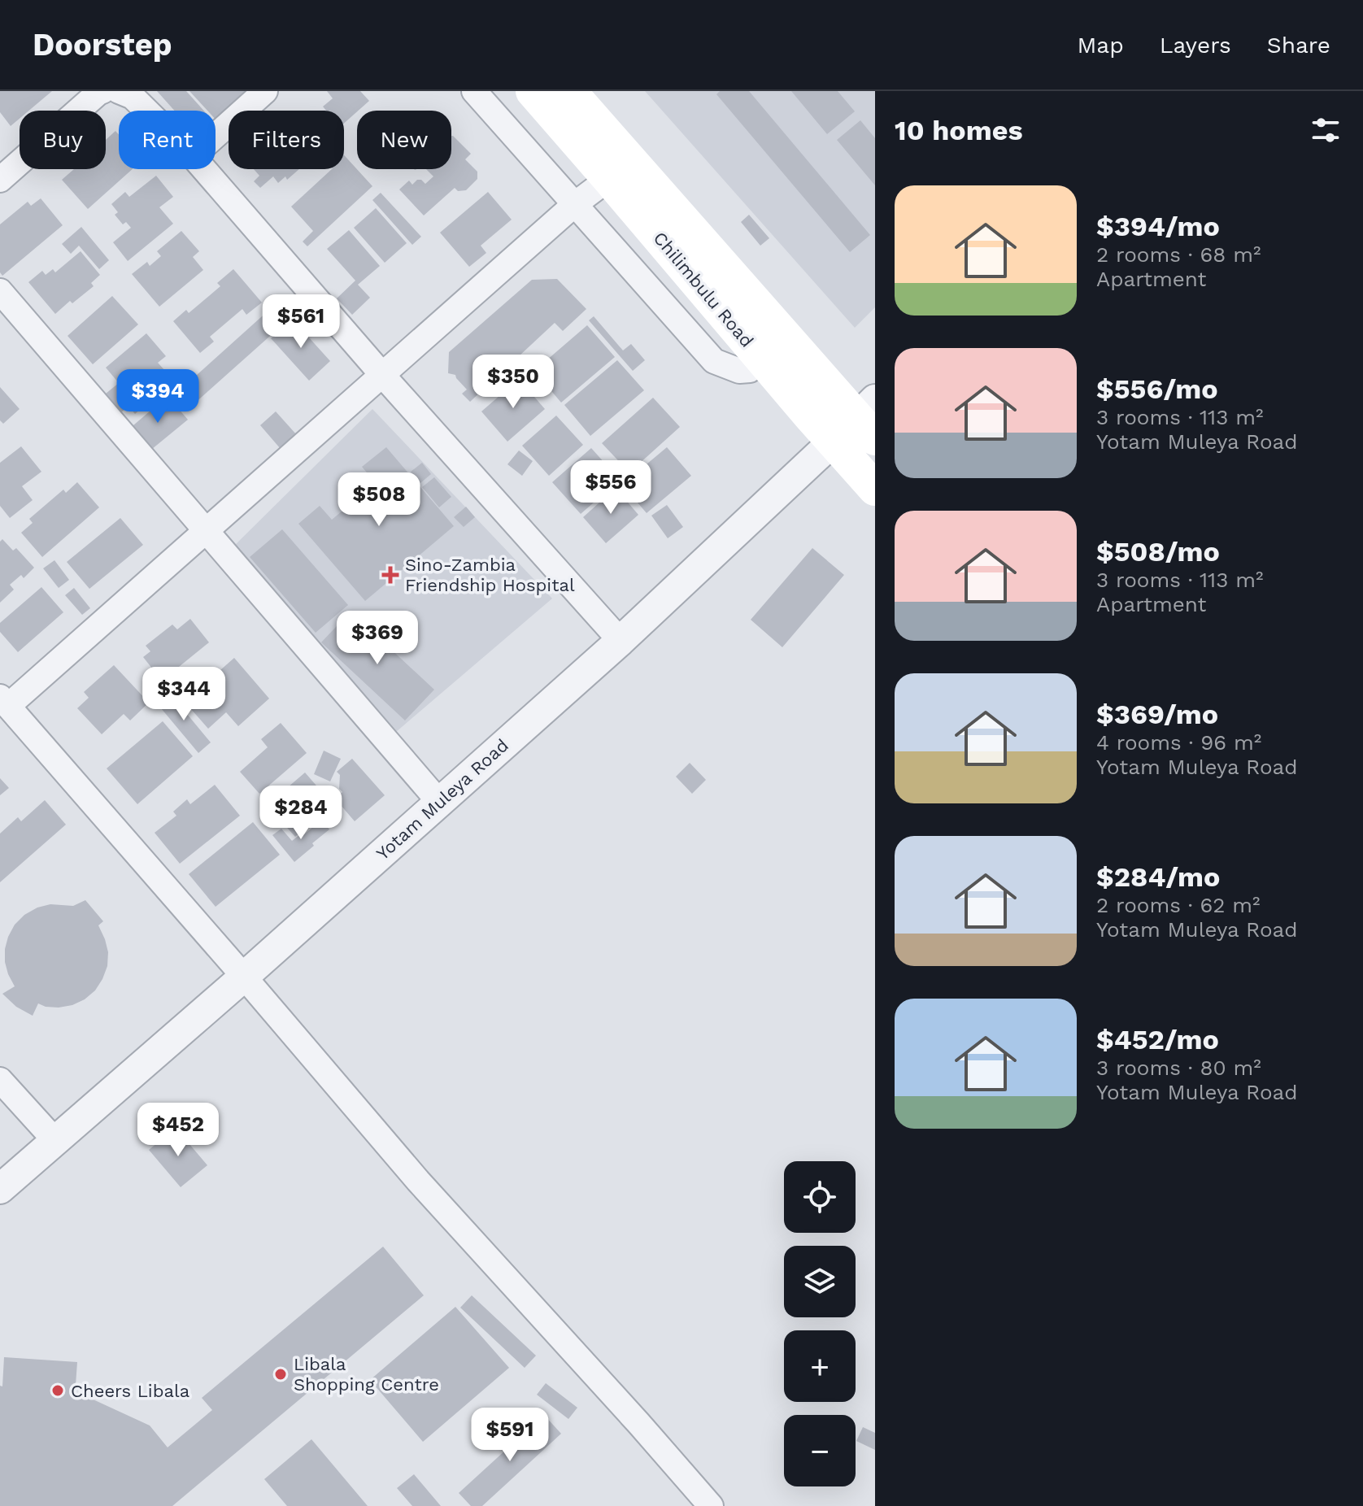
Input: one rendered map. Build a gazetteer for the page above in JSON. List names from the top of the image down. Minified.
{"streets":{"main road":["Chilimbulu Road"],"street":["Yotam Muleya Road"]},"crossings":[["Chilimbulu Road","Yotam Muleya Road"]],"places":{"health":["Sino-Zambia Friendship Hospital"],"other":["Libala Shopping Centre","Cheers Libala"]},"page":{"header":"Doorstep","nav":["Map","Layers","Share"],"heading":"10 homes","chip":["Buy","Rent","Filters","New"],"list":[{"name":"$394/mo","note":"2 rooms · 68 m² · Apartment"},{"name":"$556/mo","note":"3 rooms · 113 m² · Yotam Muleya Road"},{"name":"$508/mo","note":"3 rooms · 113 m² · Apartment"},{"name":"$369/mo","note":"4 rooms · 96 m² · Yotam Muleya Road"},{"name":"$284/mo","note":"2 rooms · 62 m² · Yotam Muleya Road"},{"name":"$452/mo","note":"3 rooms · 80 m² · Yotam Muleya Road"}],"price":["$561","$350","$394","$556","$508","$369","$344","$284","$452","$591"],"map_buttons":["+","−"]}}
